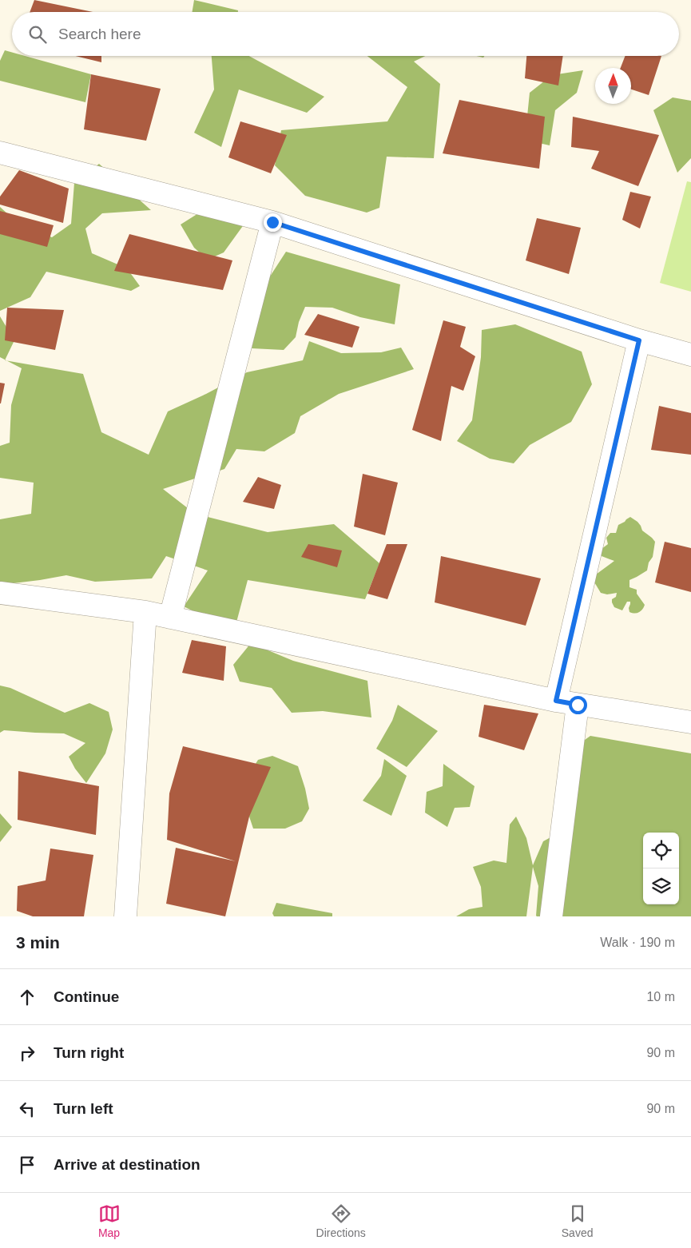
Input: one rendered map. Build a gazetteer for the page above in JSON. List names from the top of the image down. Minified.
{"north":"top","page":{"search":"Search here","heading":["3 min","Walk · 190 m"],"list":[["Continue","10 m"],["Turn right","90 m"],["Turn left","90 m"],"Arrive at destination"],"nav":["Map","Directions","Saved"]}}
